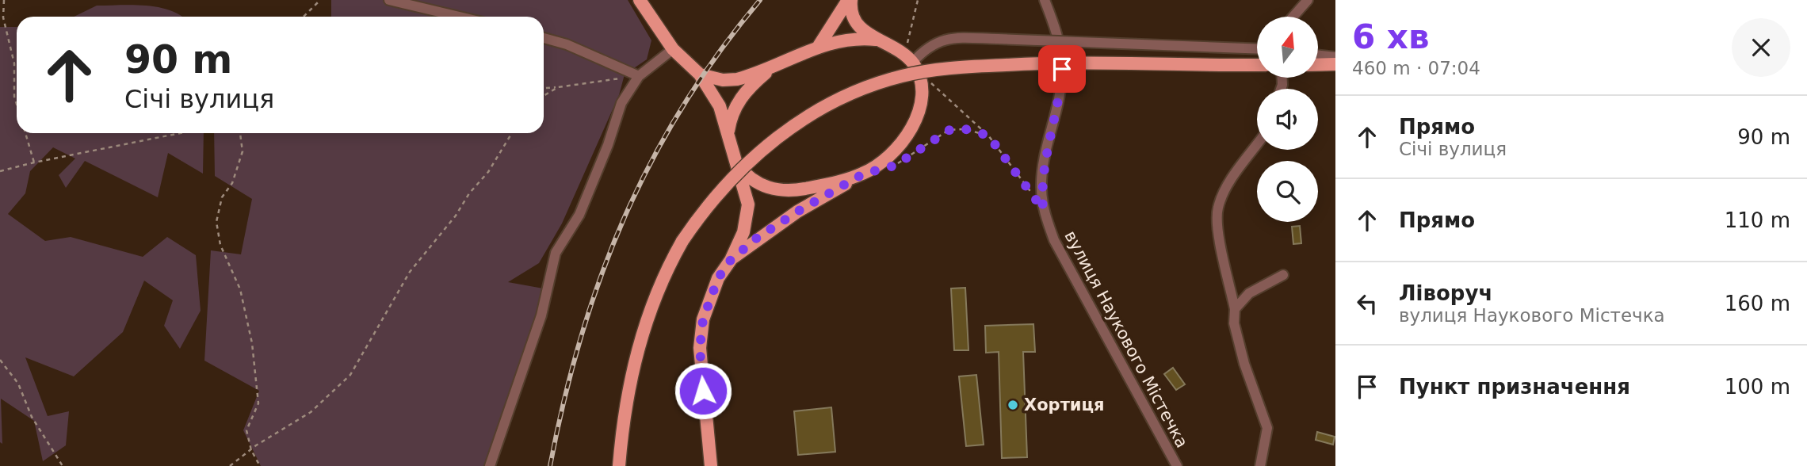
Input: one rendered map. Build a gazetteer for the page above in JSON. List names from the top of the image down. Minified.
{"streets":{"street":["вулиця Наукового Містечка"]},"places":["Хортиця"],"north":"top","page":{"heading":["6 хв","460 m · 07:04"],"turn":["90 m","Січі вулиця"],"list":[{"name":"Прямо","note":"Січі вулиця","value":"90 m"},{"name":"Прямо","value":"110 m"},{"name":"Ліворуч","note":"вулиця Наукового Містечка","value":"160 m"},{"name":"Пункт призначення","value":"100 m"}]}}
